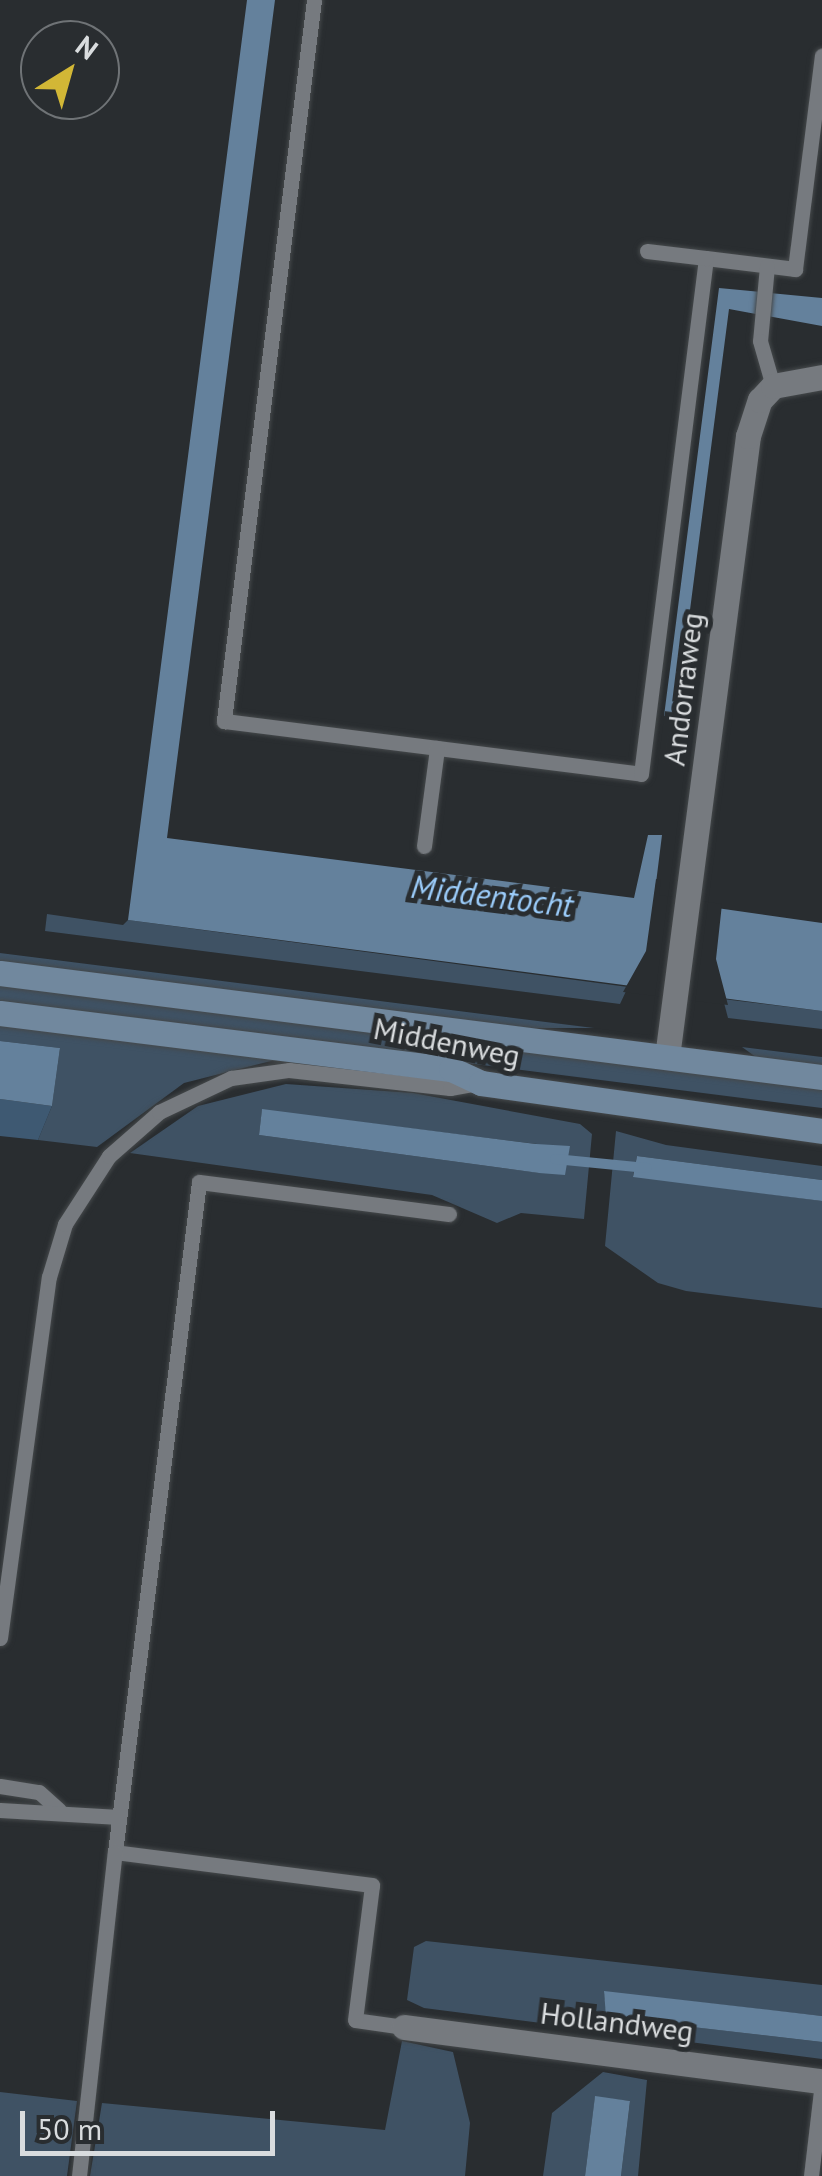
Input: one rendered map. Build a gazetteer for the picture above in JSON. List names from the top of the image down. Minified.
{"streets":{"street":["Andorraweg","Middenweg","Hollandweg"]},"crossings":[["Andorraweg","Middenweg"]],"water":["Middentocht"],"scale_bar":"50 m","north":"top right"}
